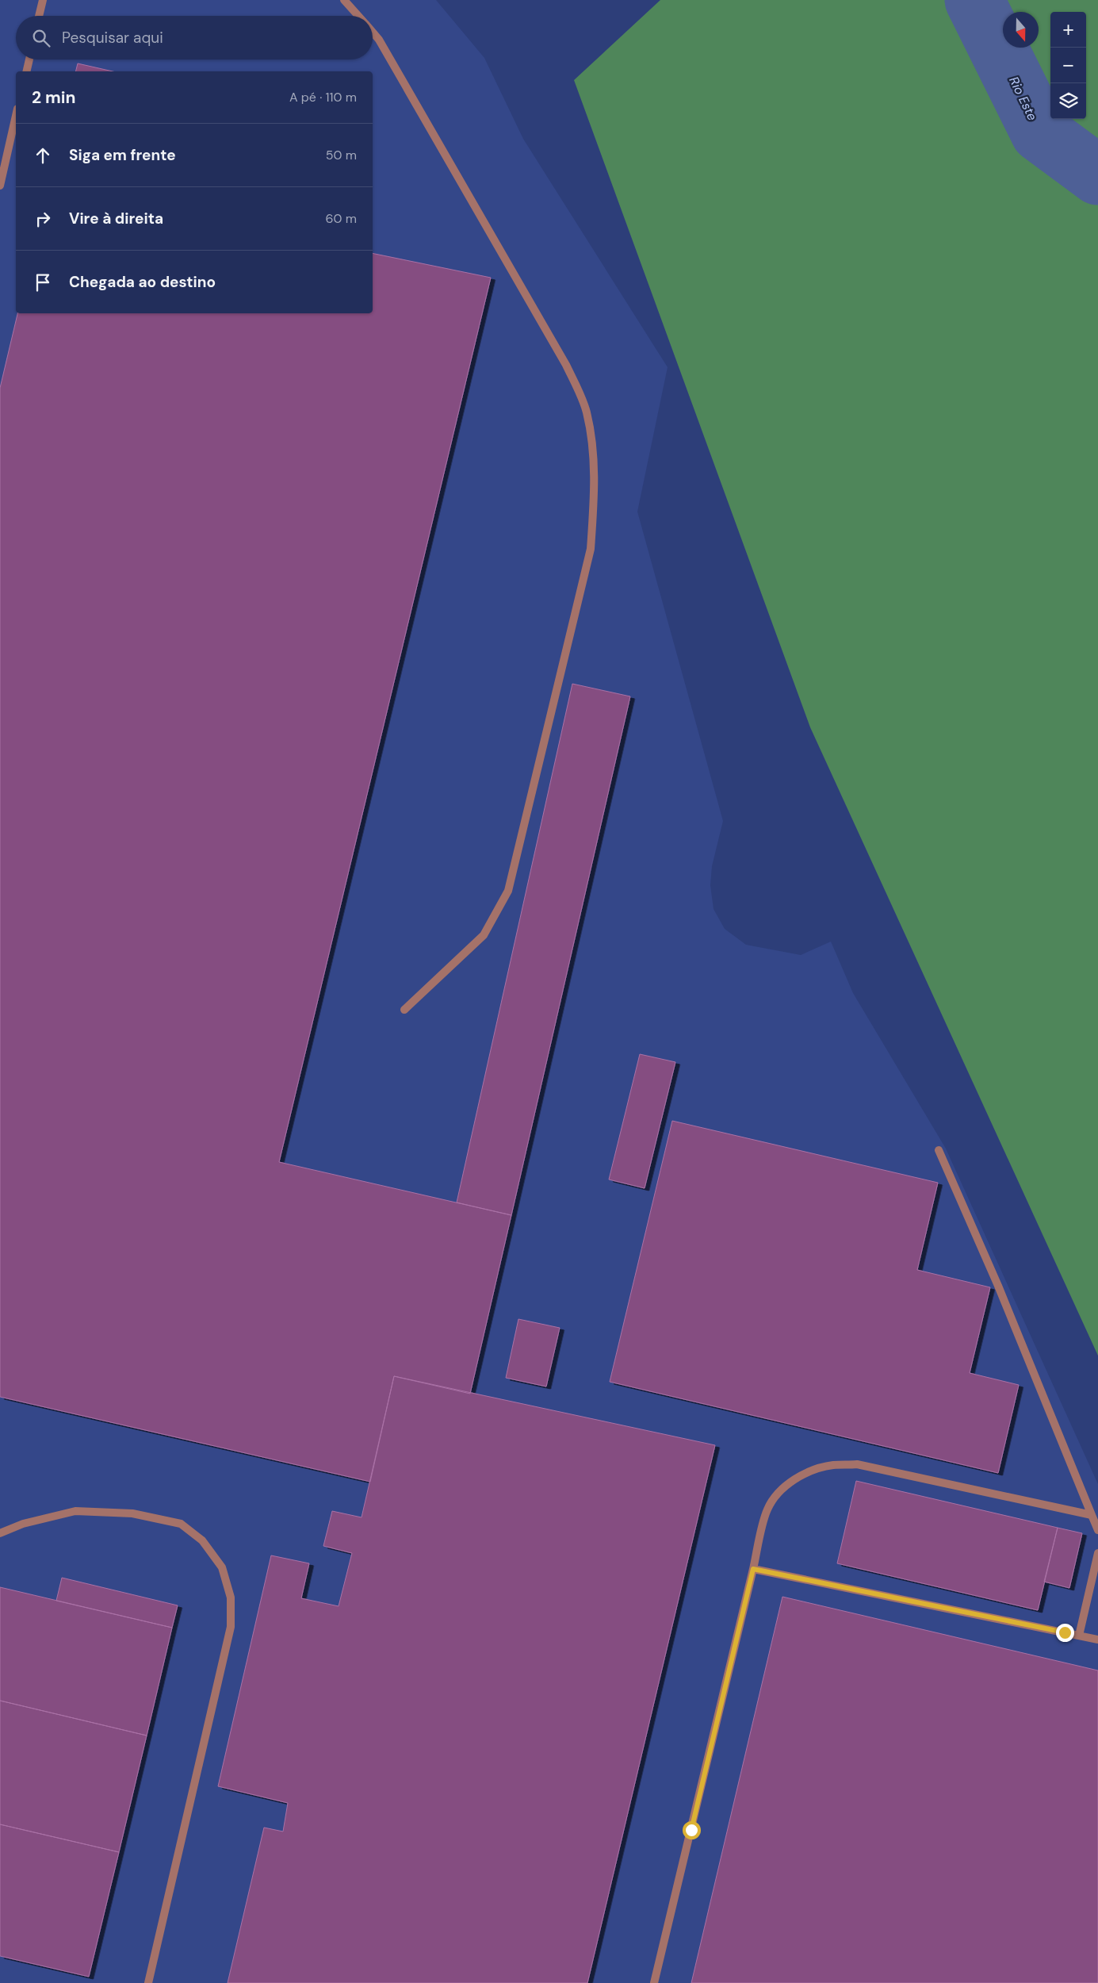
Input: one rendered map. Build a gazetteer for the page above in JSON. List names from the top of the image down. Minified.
{"water":["Rio Este"],"north":"bottom","page":{"map_buttons":["+","−"],"search":"Pesquisar aqui","heading":["2 min","A pé · 110 m"],"list":[["Siga em frente","50 m"],["Vire à direita","60 m"],"Chegada ao destino"]}}
